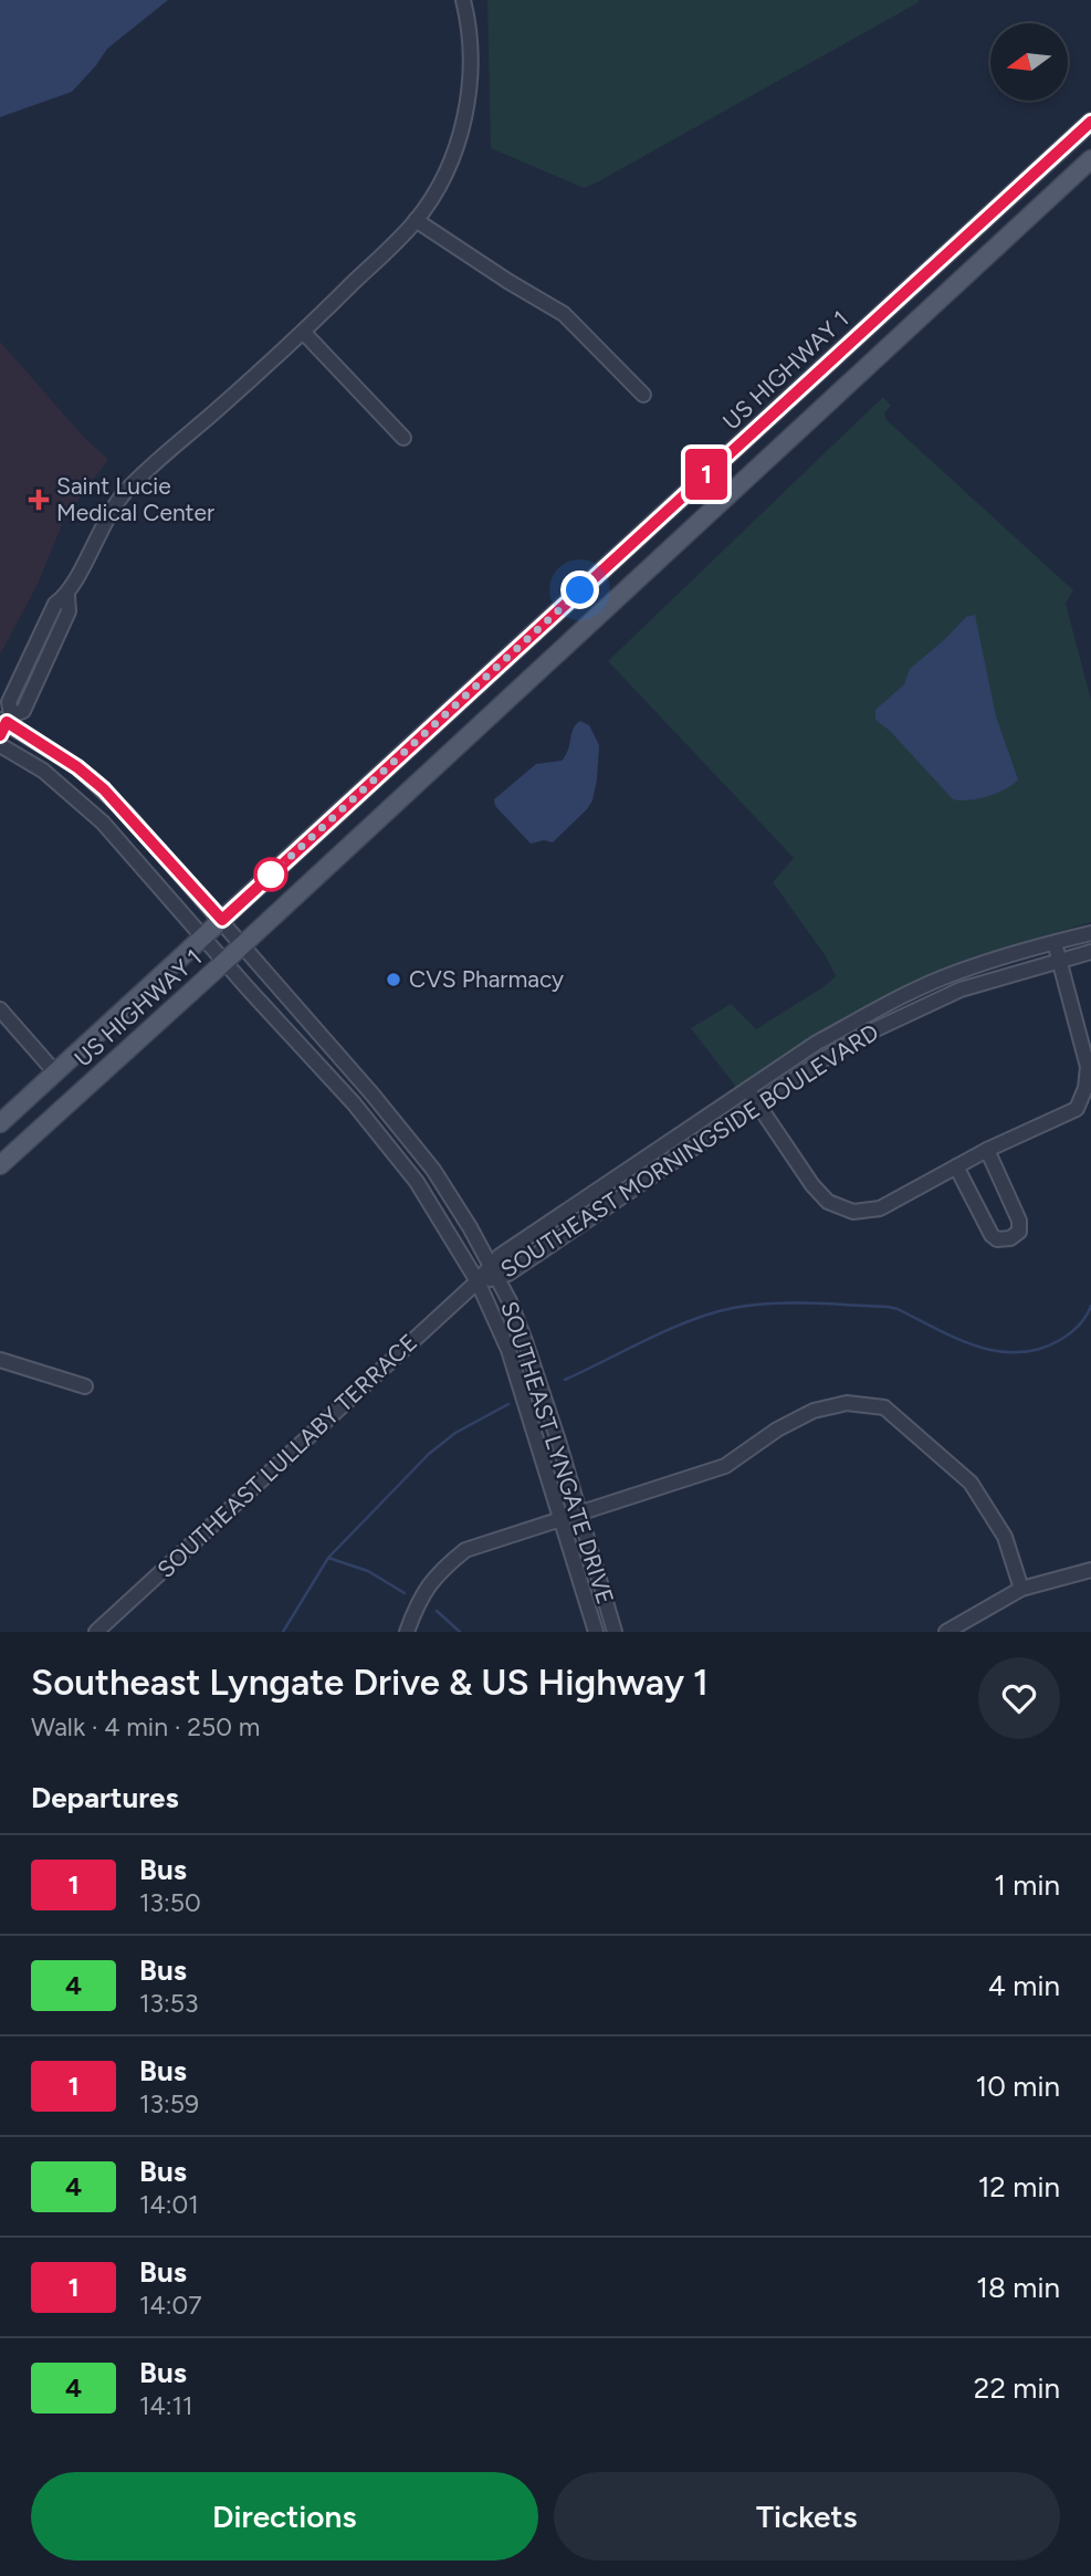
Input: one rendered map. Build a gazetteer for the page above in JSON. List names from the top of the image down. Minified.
{"streets":{"main road":["US HIGHWAY 1"],"street":["SOUTHEAST MORNINGSIDE BOULEVARD","SOUTHEAST LYNGATE DRIVE","SOUTHEAST LULLABY TERRACE"]},"crossings":[["US HIGHWAY 1","SOUTHEAST LYNGATE DRIVE"],["SOUTHEAST MORNINGSIDE BOULEVARD","SOUTHEAST LYNGATE DRIVE"],["SOUTHEAST MORNINGSIDE BOULEVARD","SOUTHEAST LULLABY TERRACE"],["SOUTHEAST LYNGATE DRIVE","SOUTHEAST LULLABY TERRACE"]],"places":{"health":["Saint Lucie Medical Center"],"other":["CVS Pharmacy"]},"lines":["bus line 1"],"north":"left","page":{"on_map":"1","heading":[["Southeast Lyngate Drive & US Highway 1","Walk · 4 min · 250 m"],"Departures"],"list":[{"mark":"1","name":"Bus","note":"13:50","value":"1 min"},{"mark":"4","name":"Bus","note":"13:53","value":"4 min"},{"mark":"1","name":"Bus","note":"13:59","value":"10 min"},{"mark":"4","name":"Bus","note":"14:01","value":"12 min"},{"mark":"1","name":"Bus","note":"14:07","value":"18 min"},{"mark":"4","name":"Bus","note":"14:11","value":"22 min"}],"buttons":["Directions","Tickets"]}}
